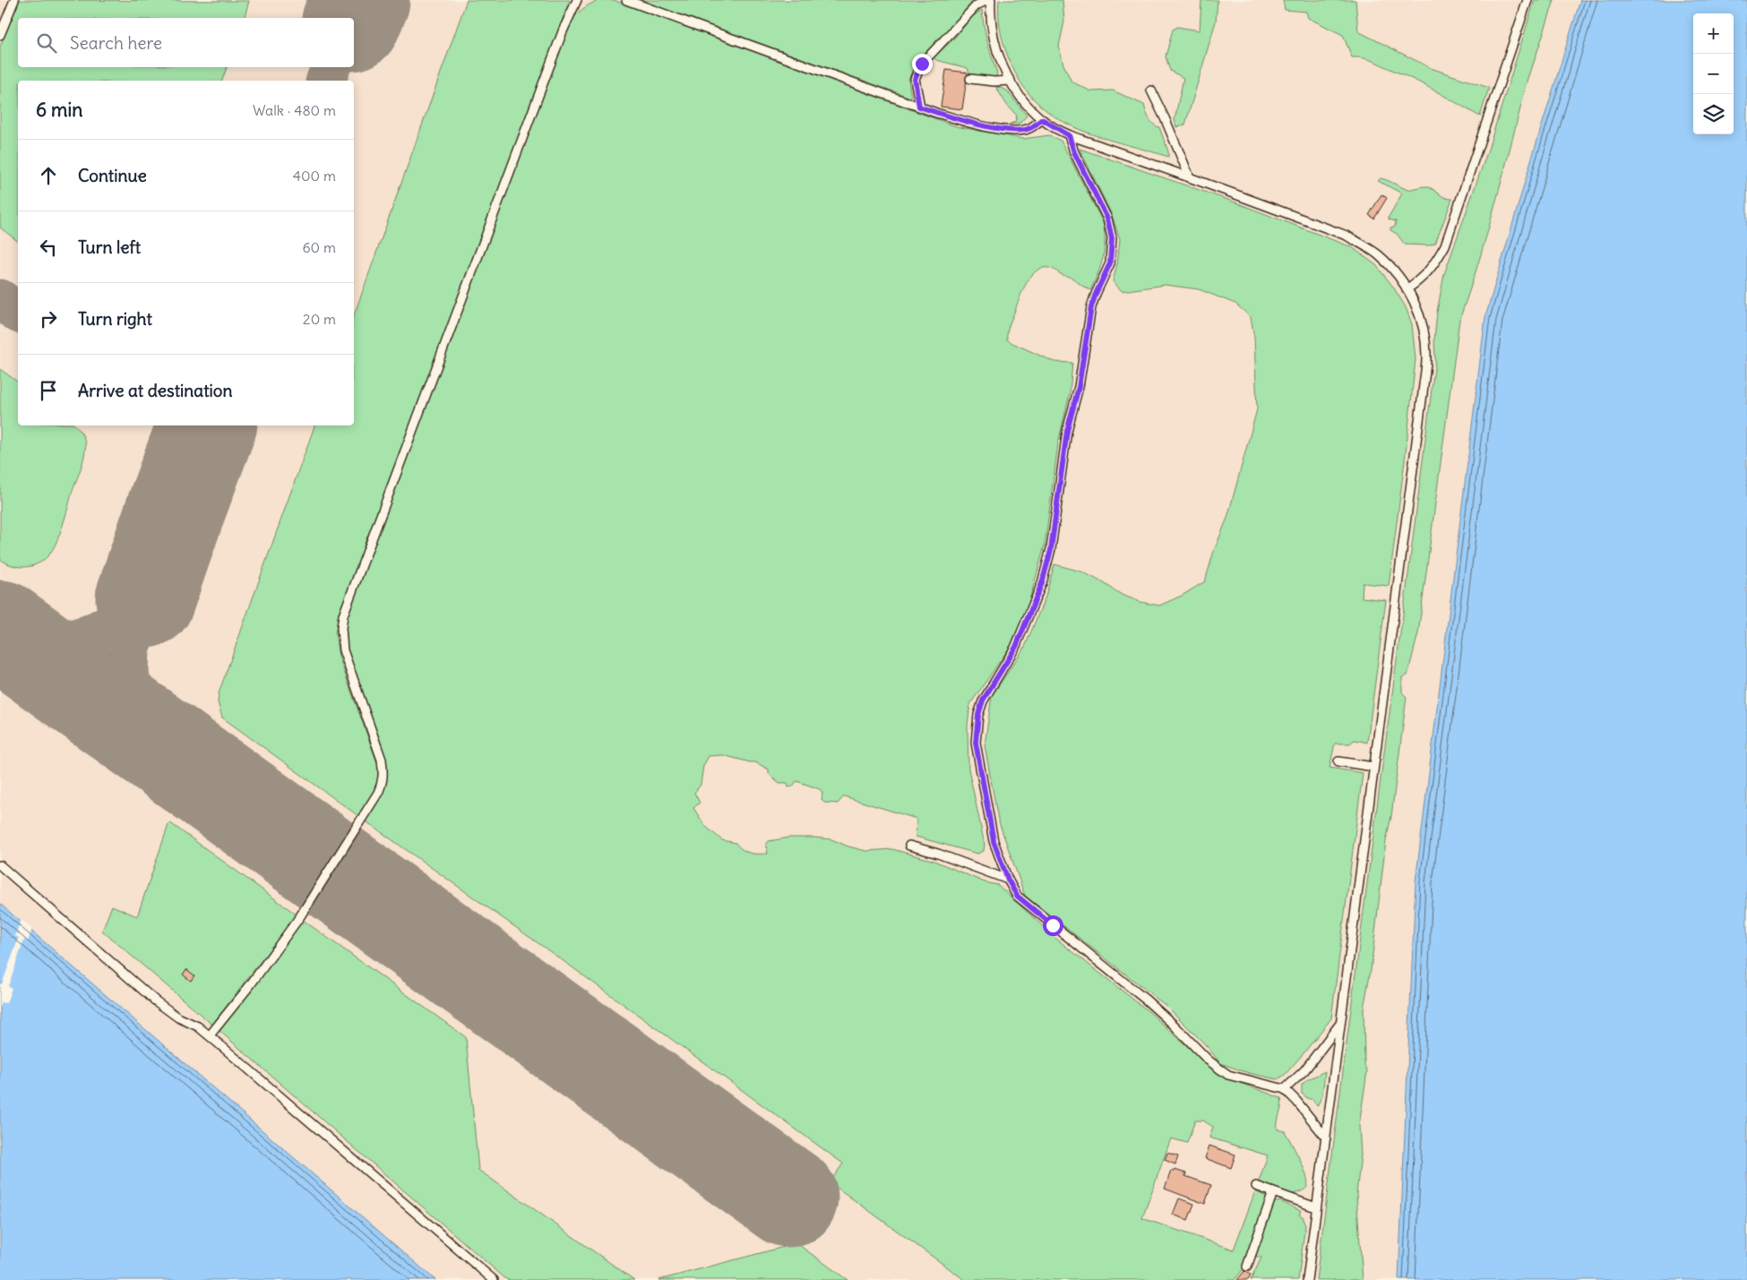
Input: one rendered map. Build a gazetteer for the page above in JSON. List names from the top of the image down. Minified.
{"page":{"map_buttons":["+","−"],"search":"Search here","heading":["6 min","Walk · 480 m"],"list":[["Continue","400 m"],["Turn left","60 m"],["Turn right","20 m"],"Arrive at destination"]}}
